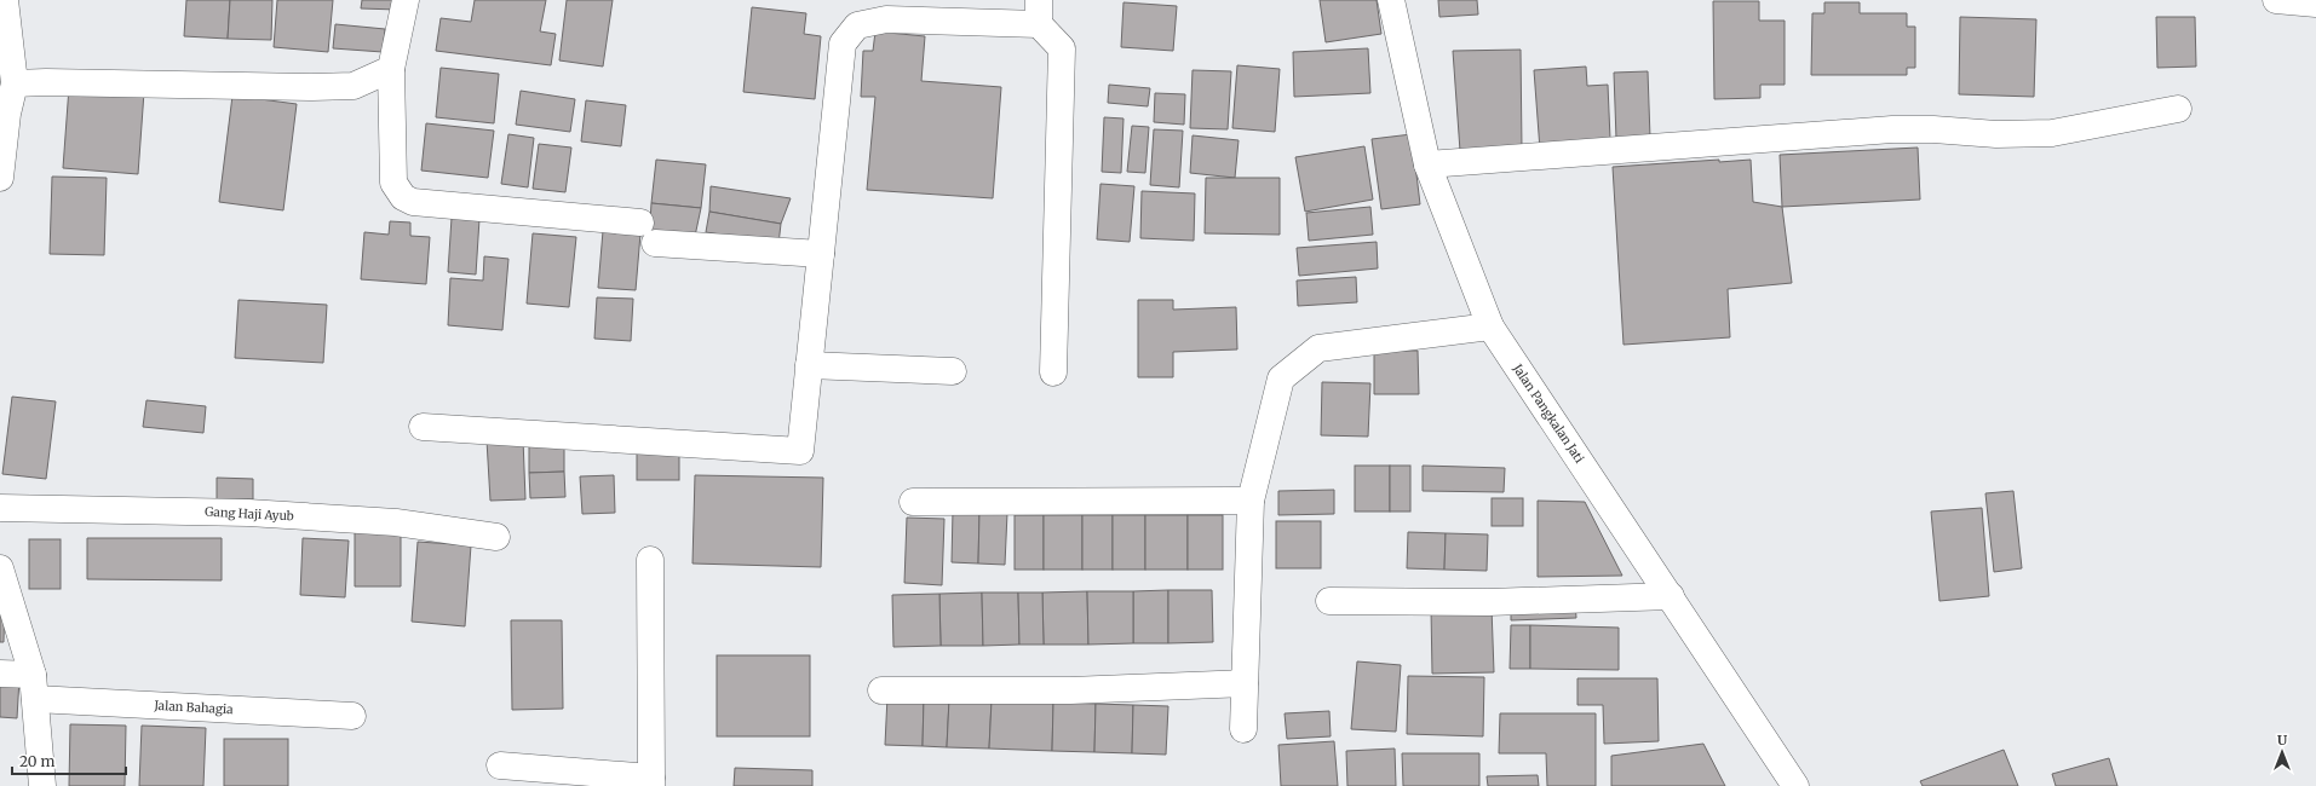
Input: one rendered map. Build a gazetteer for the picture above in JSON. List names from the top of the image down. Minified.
{"streets":{"street":["Jalan Pangkalan Jati","Gang Haji Ayub","Jalan Bahagia"]},"scale_bar":"20 m","north":"top"}
